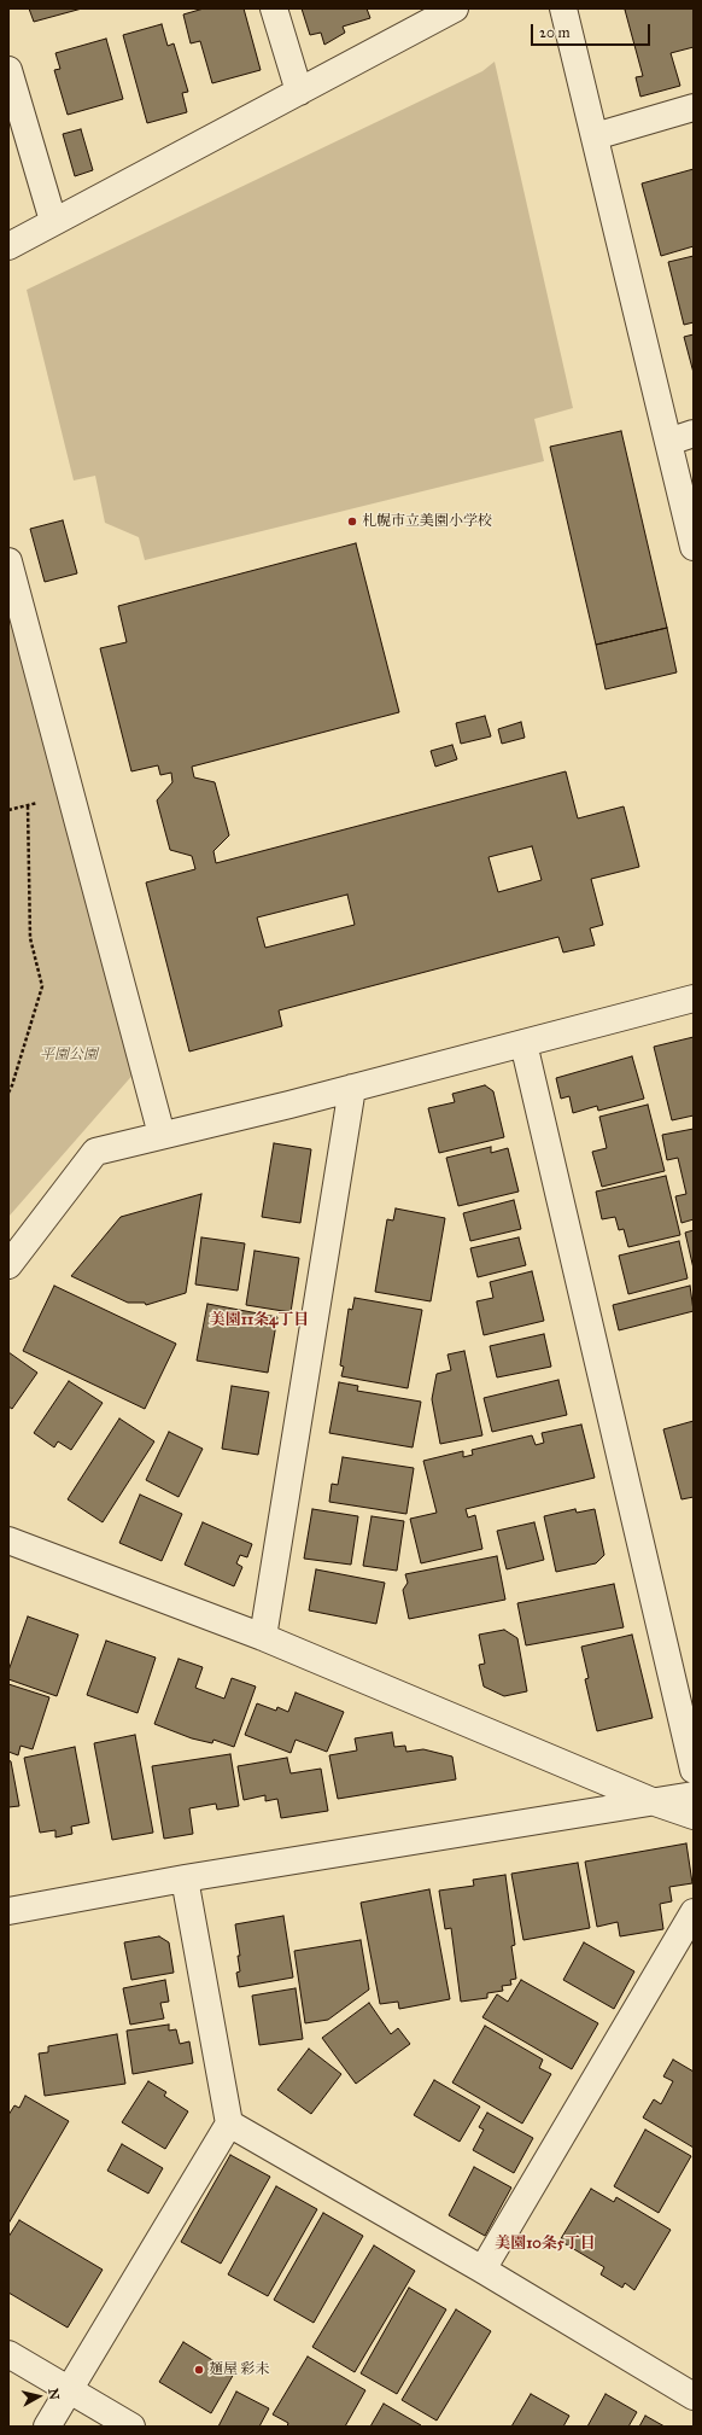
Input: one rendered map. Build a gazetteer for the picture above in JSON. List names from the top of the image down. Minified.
{"districts":["美園11条4丁目","美園10条5丁目"],"parks":["平園公園"],"places":["札幌市立美園小学校","麺屋 彩未"],"scale_bar":"20 m","north":"right"}
